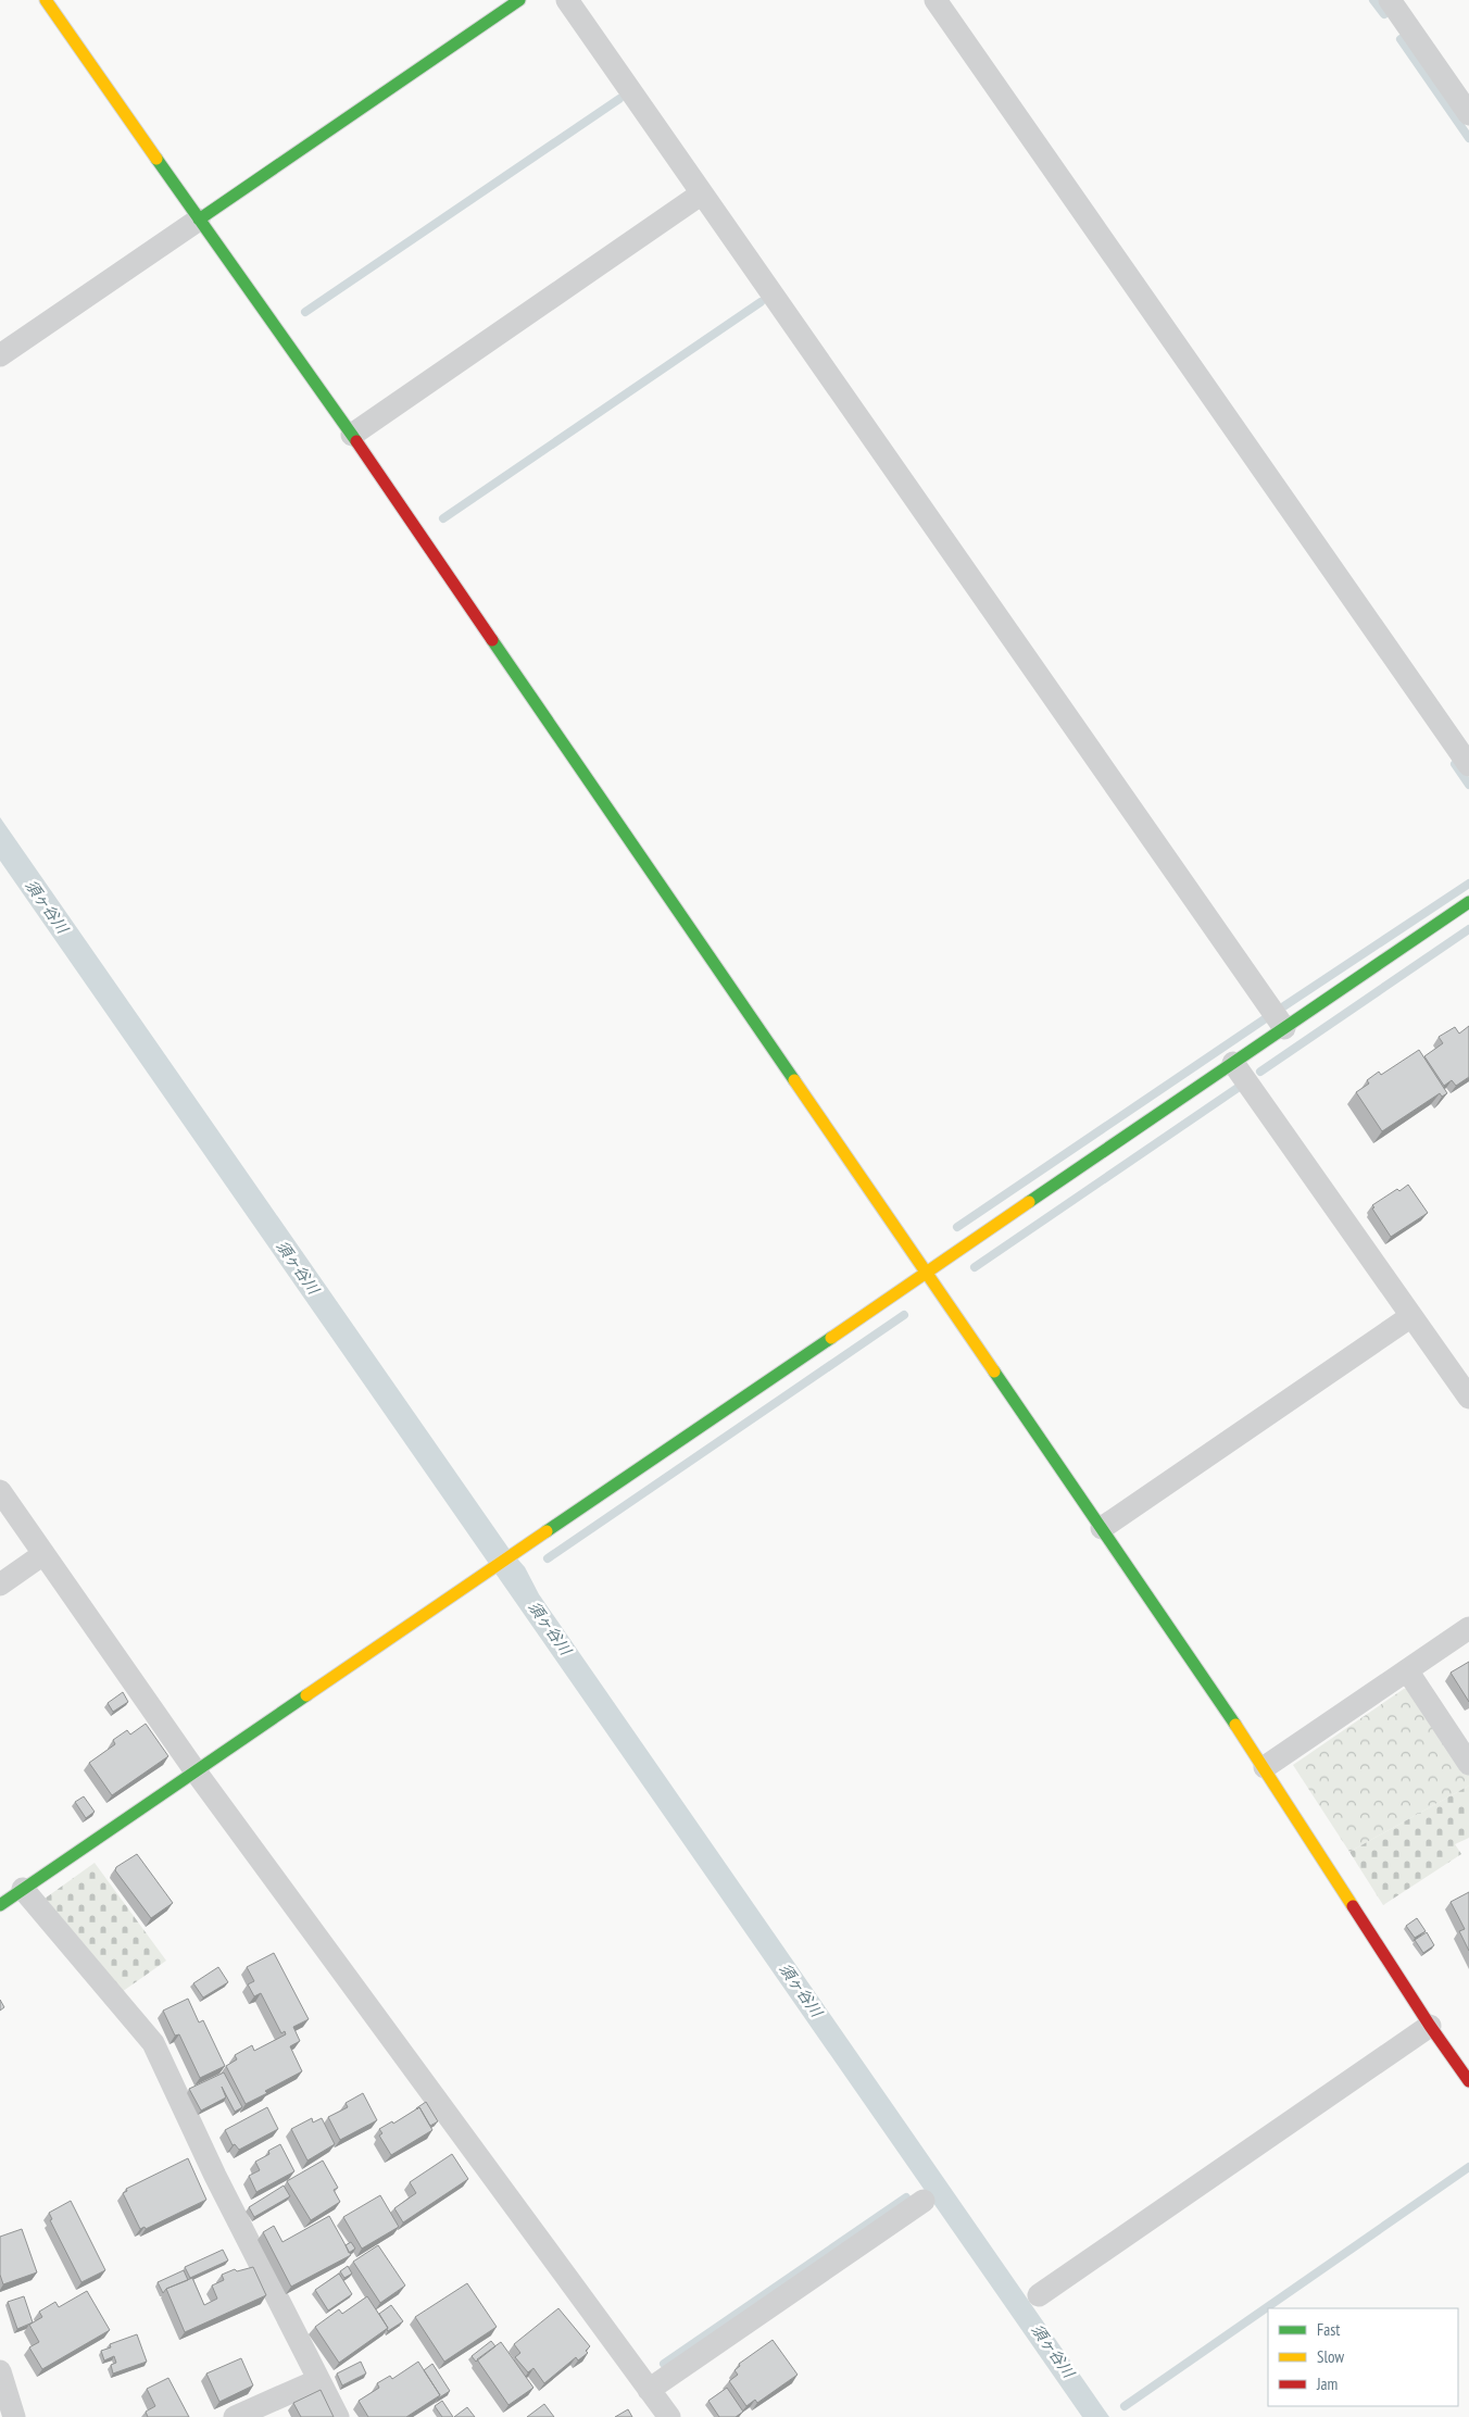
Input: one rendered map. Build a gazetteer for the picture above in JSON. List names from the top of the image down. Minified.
{"water":["須ヶ谷川"],"legend":["Fast","Slow","Jam"]}
